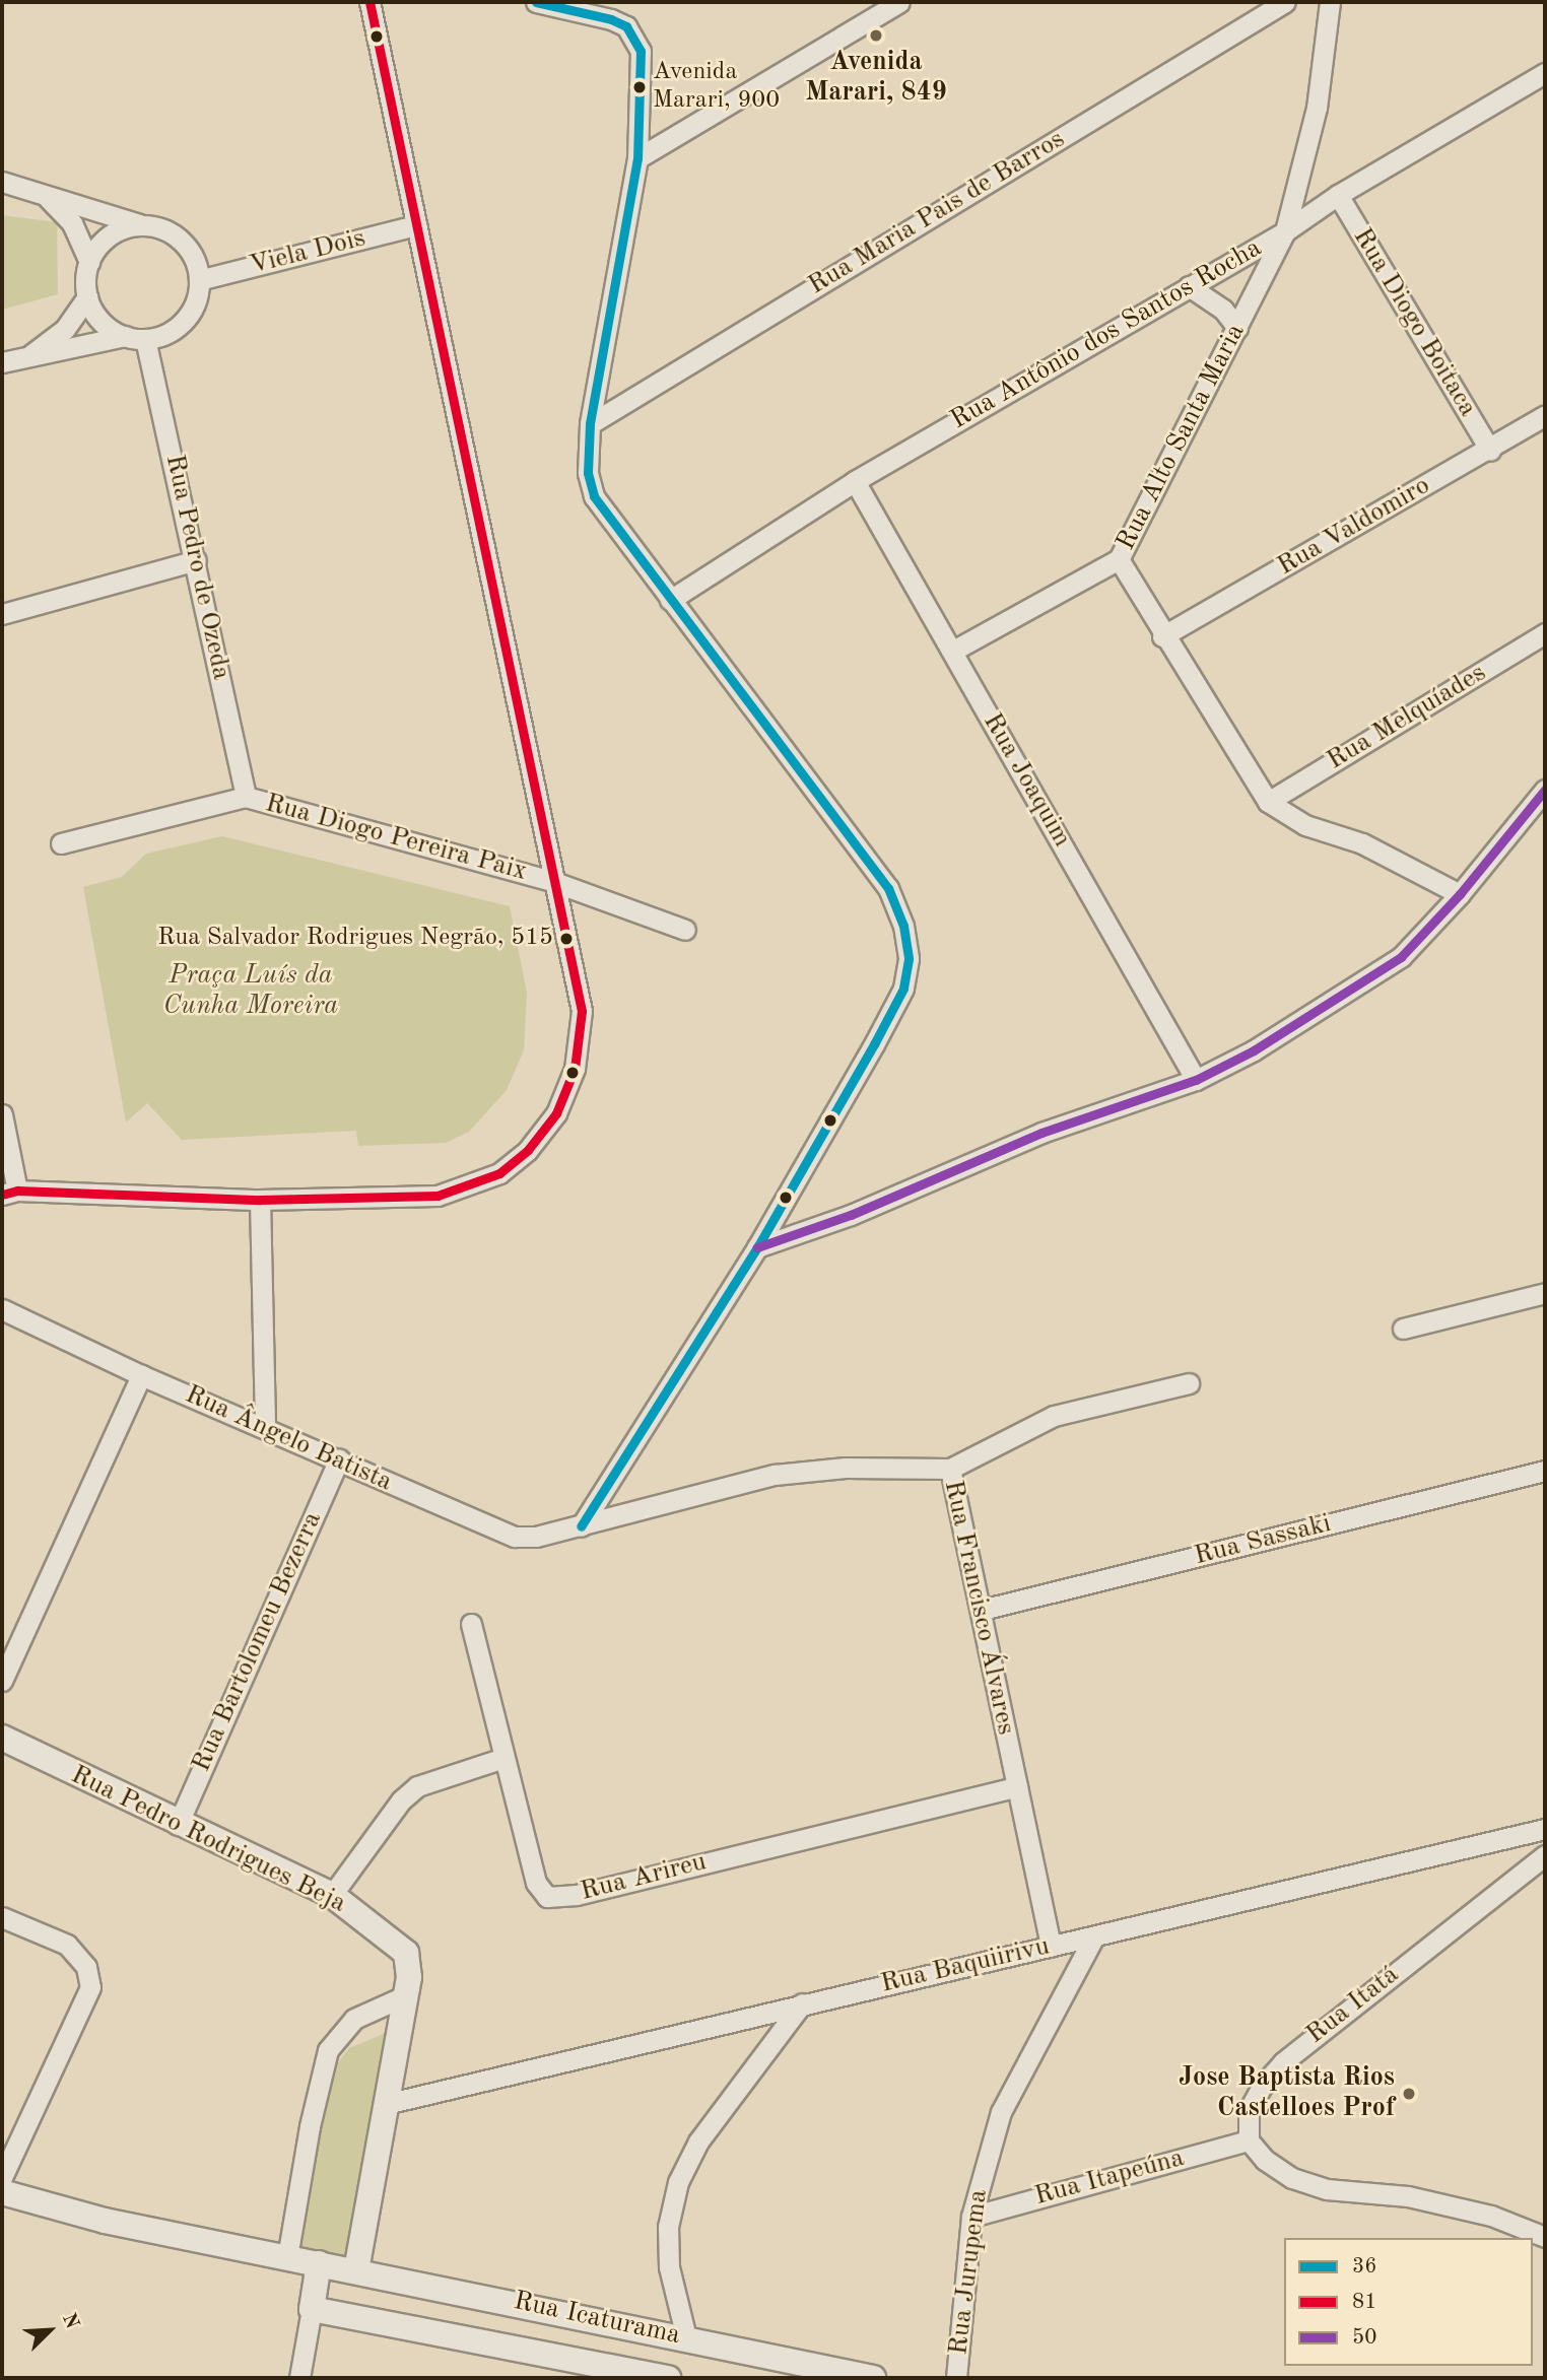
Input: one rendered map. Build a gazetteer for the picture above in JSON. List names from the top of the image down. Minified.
{"streets":{"street":["Rua Maria Pais de Barros","Viela Dois","Rua Diogo Boitaca","Rua Antônio dos Santos Rocha","Rua Alto Santa Maria","Rua Valdomiro","Rua Pedro de Ozeda","Rua Melquíades","Rua Joaquim","Rua Diogo Pereira Paix","Rua Ângelo Batista","Rua Sassaki","Rua Francisco Álvares","Rua Bartolomeu Bezerra","Rua Pedro Rodrigues Beja","Rua Arireu","Rua Baquiirivu","Rua Itatá","Rua Itapeúna","Rua Jurupema","Rua Icaturama"]},"crossings":[["Viela Dois","Rua Pedro de Ozeda"],["Rua Diogo Boitaca","Rua Antônio dos Santos Rocha"],["Rua Diogo Boitaca","Rua Valdomiro"],["Rua Antônio dos Santos Rocha","Rua Alto Santa Maria"],["Rua Antônio dos Santos Rocha","Rua Joaquim"],["Rua Alto Santa Maria","Rua Valdomiro"],["Rua Alto Santa Maria","Rua Melquíades"],["Rua Pedro de Ozeda","Rua Diogo Pereira Paix"],["Rua Ângelo Batista","Rua Francisco Álvares"],["Rua Ângelo Batista","Rua Bartolomeu Bezerra"],["Rua Sassaki","Rua Francisco Álvares"],["Rua Francisco Álvares","Rua Arireu"],["Rua Francisco Álvares","Rua Baquiirivu"],["Rua Bartolomeu Bezerra","Rua Pedro Rodrigues Beja"],["Rua Pedro Rodrigues Beja","Rua Baquiirivu"],["Rua Pedro Rodrigues Beja","Rua Icaturama"],["Rua Baquiirivu","Rua Jurupema"],["Rua Itatá","Rua Itapeúna"],["Rua Itapeúna","Rua Jurupema"]],"parks":["Praça Luís da Cunha Moreira"],"places":["Avenida Marari, 849","Avenida Marari, 900","Rua Salvador Rodrigues Negrão, 515","Jose Baptista Rios Castelloes Prof"],"lines":["transit line 36","transit line 81","transit line 50"],"legend":["36","81","50"],"north":"top right"}
